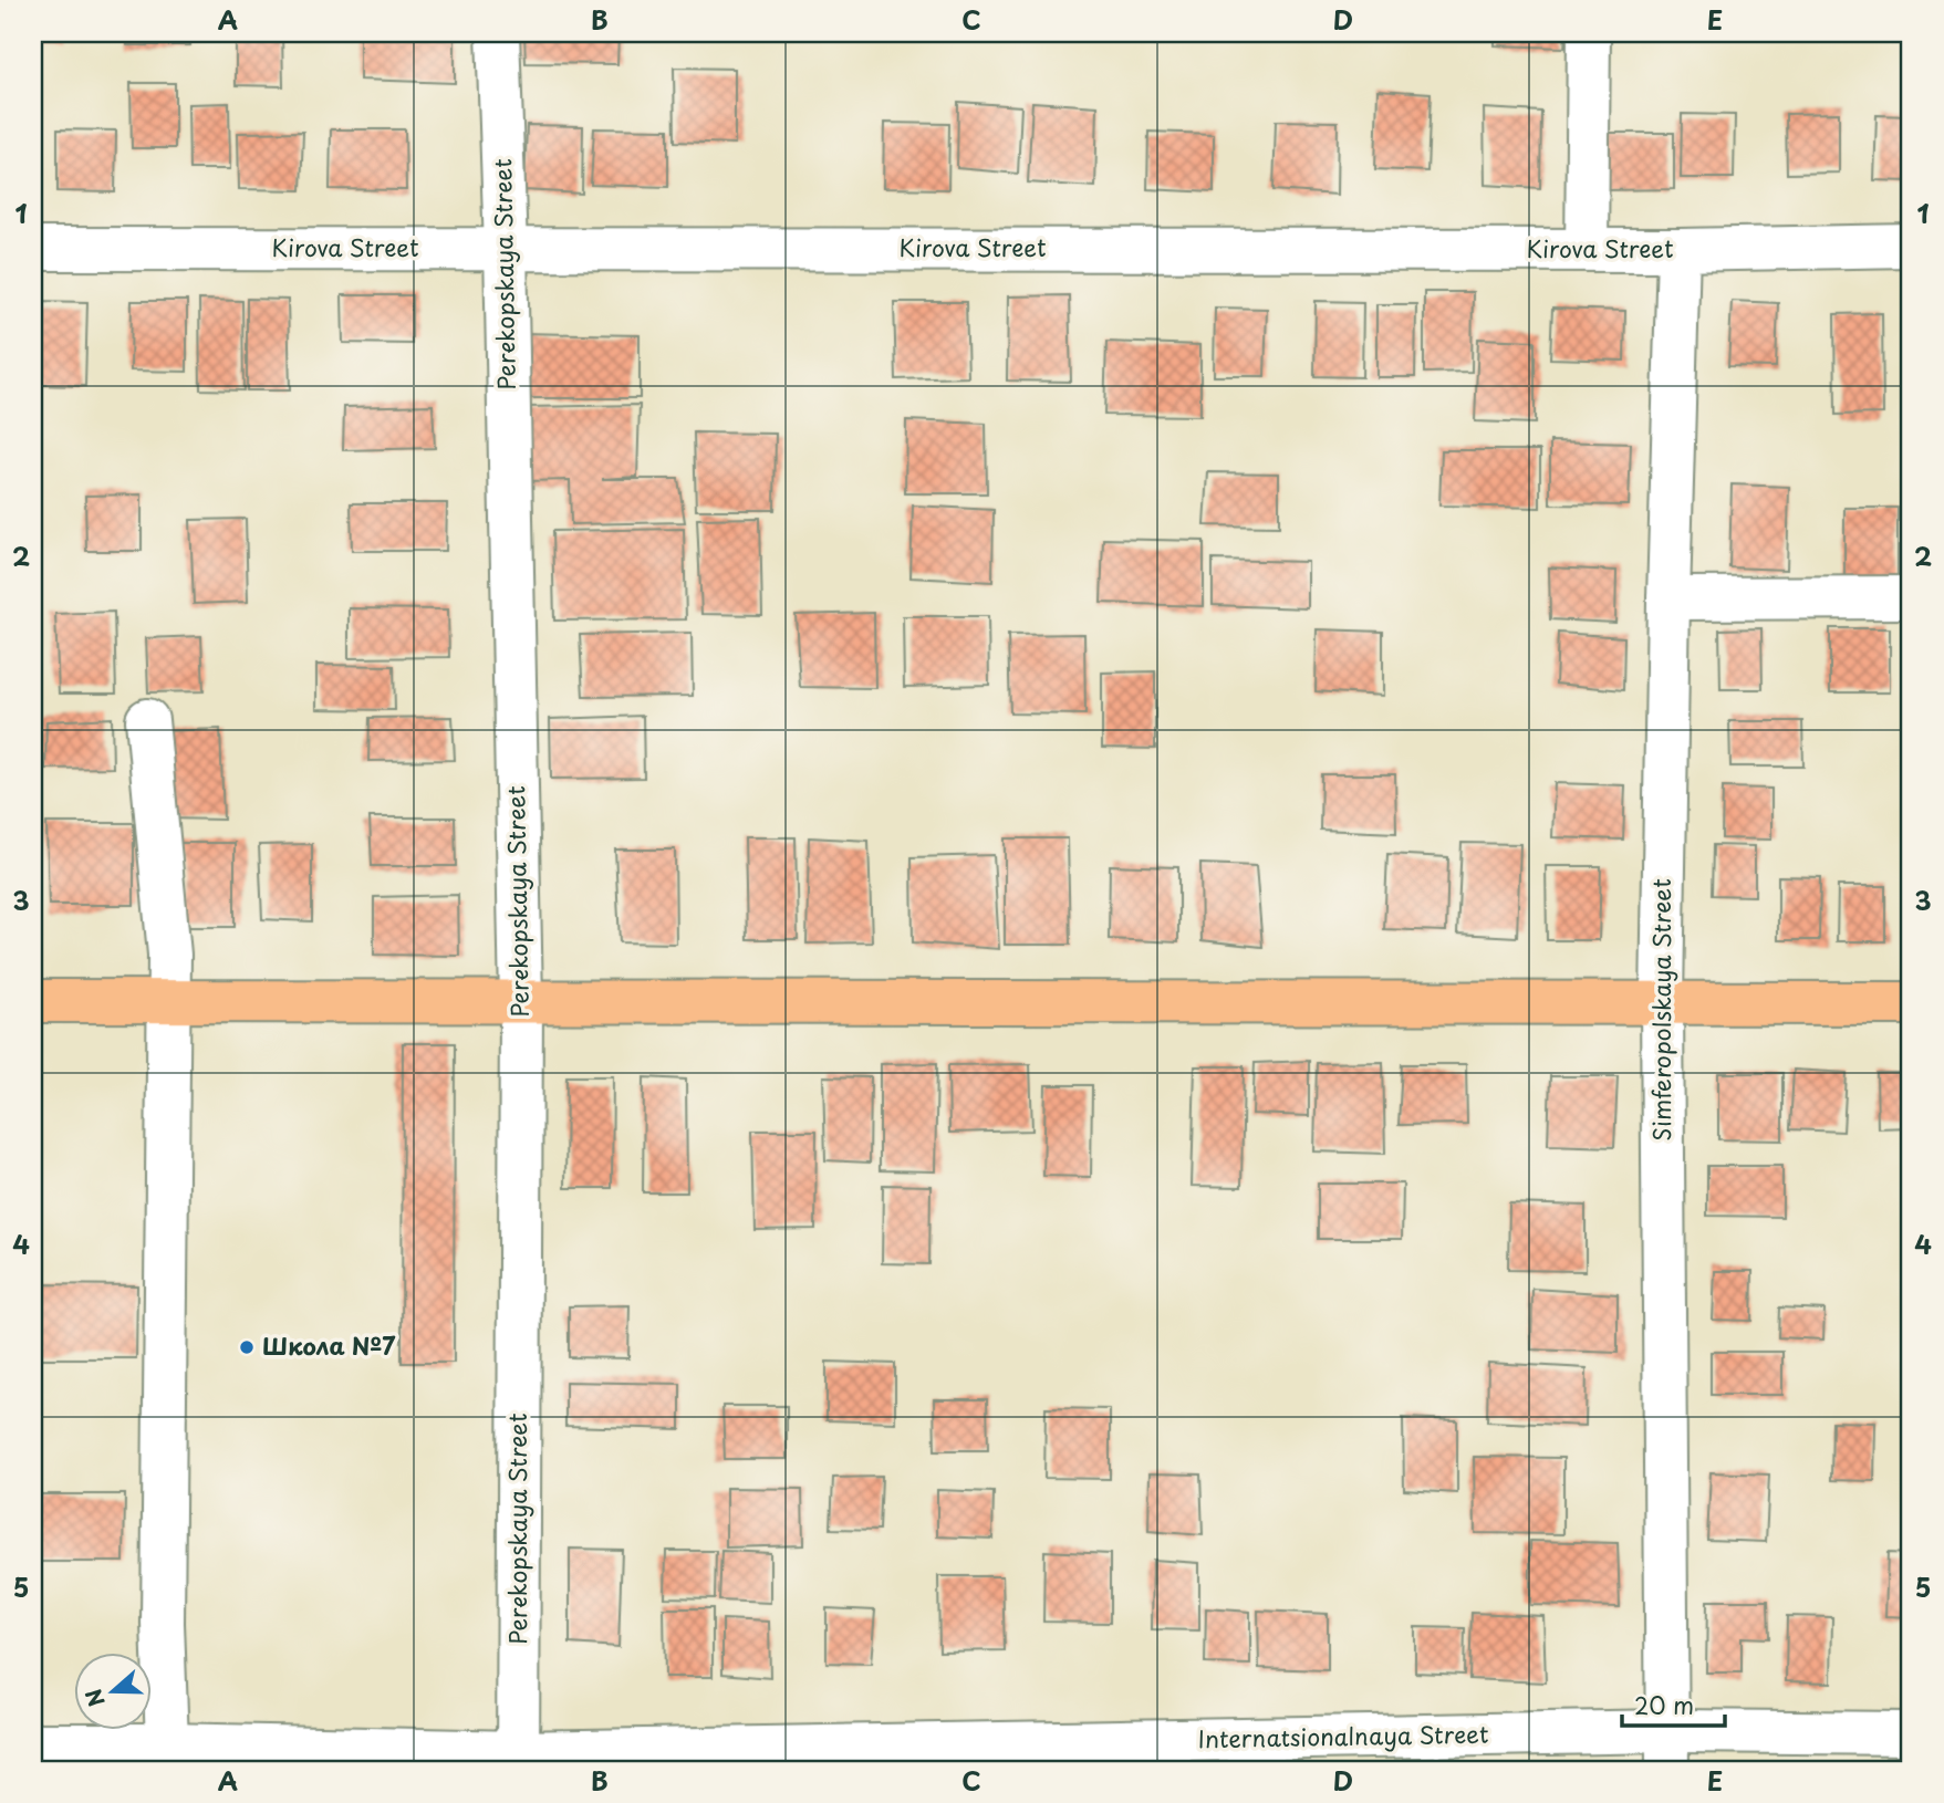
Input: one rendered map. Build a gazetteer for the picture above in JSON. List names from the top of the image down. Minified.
{"streets":{"street":["Kirova Street","Perekopskaya Street","Simferopolskaya Street","Internatsionalnaya Street"]},"crossings":[["Kirova Street","Perekopskaya Street"],["Kirova Street","Simferopolskaya Street"],["Perekopskaya Street","Internatsionalnaya Street"],["Simferopolskaya Street","Internatsionalnaya Street"]],"places":["Школа №7"],"scale_bar":"20 m","north":"left","grid":{"columns":["A","B","C","D","E"],"rows":["1","2","3","4","5"]}}
